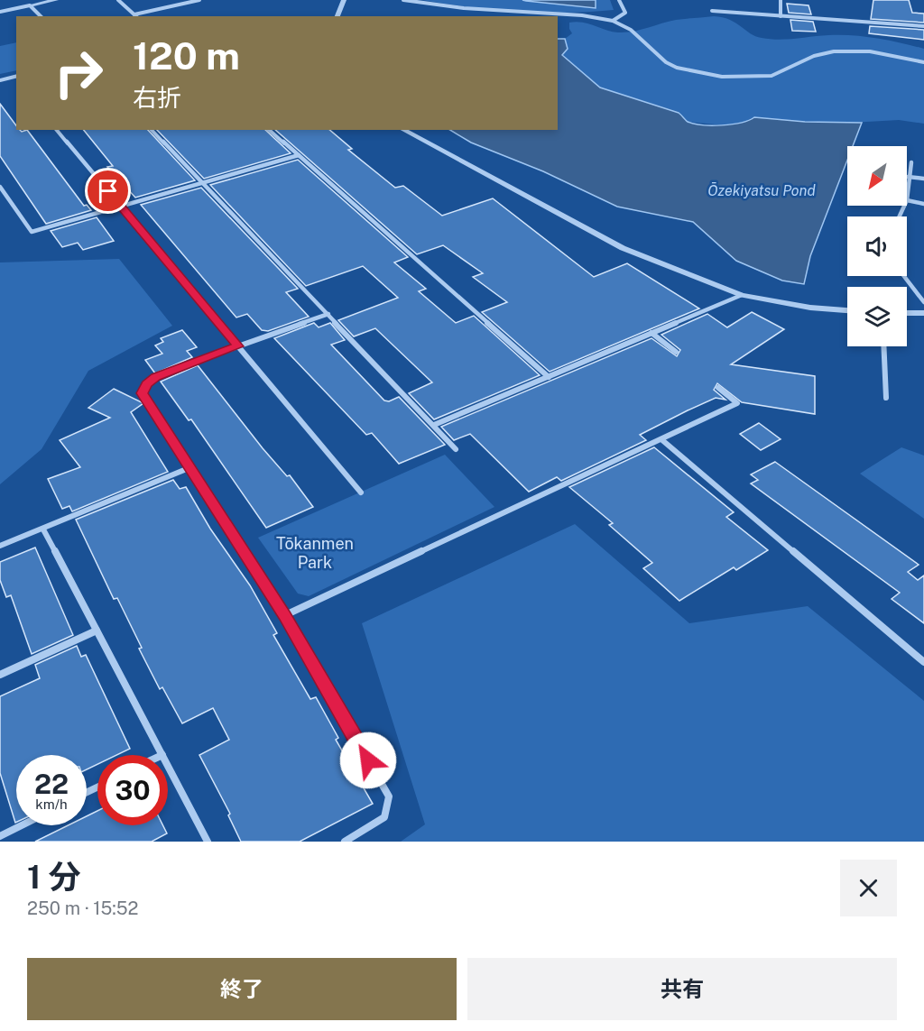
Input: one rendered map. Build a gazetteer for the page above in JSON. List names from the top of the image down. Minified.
{"water":["Ōzekiyatsu Pond"],"parks":["Tōkanmen Park"],"north":"bottom left","page":{"turn":["120 m","右折"],"speed":"22 km/h","limit":"30","heading":["1 分","250 m · 15:52"],"buttons":["終了","共有"]}}
